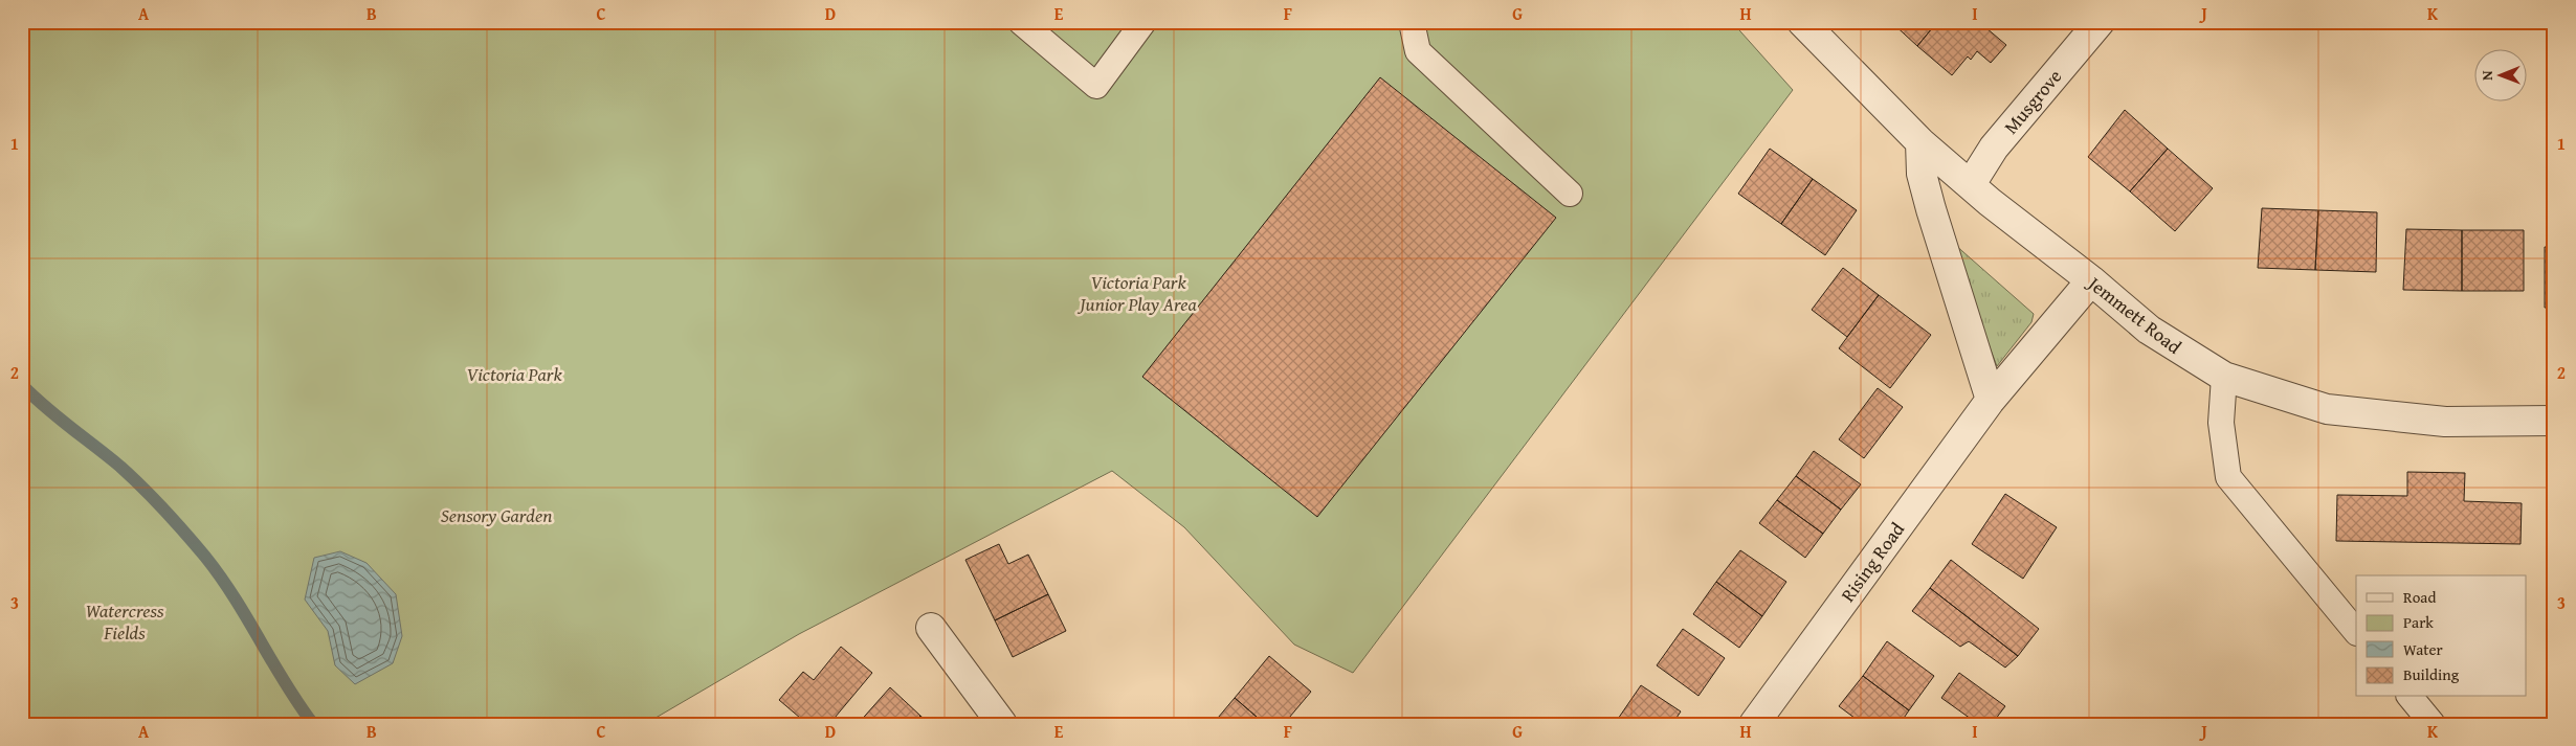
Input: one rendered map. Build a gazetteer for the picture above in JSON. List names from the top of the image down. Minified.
{"streets":{"street":["Musgrove","Jemmett Road","Rising Road"]},"crossings":[["Musgrove","Jemmett Road"],["Jemmett Road","Rising Road"]],"parks":["Victoria Park Junior Play Area","Victoria Park","Sensory Garden","Watercress Fields"],"legend":["Road","Park","Water","Building"],"north":"left","grid":{"columns":["A","B","C","D","E","F","G","H","I","J","K"],"rows":["1","2","3"]}}
